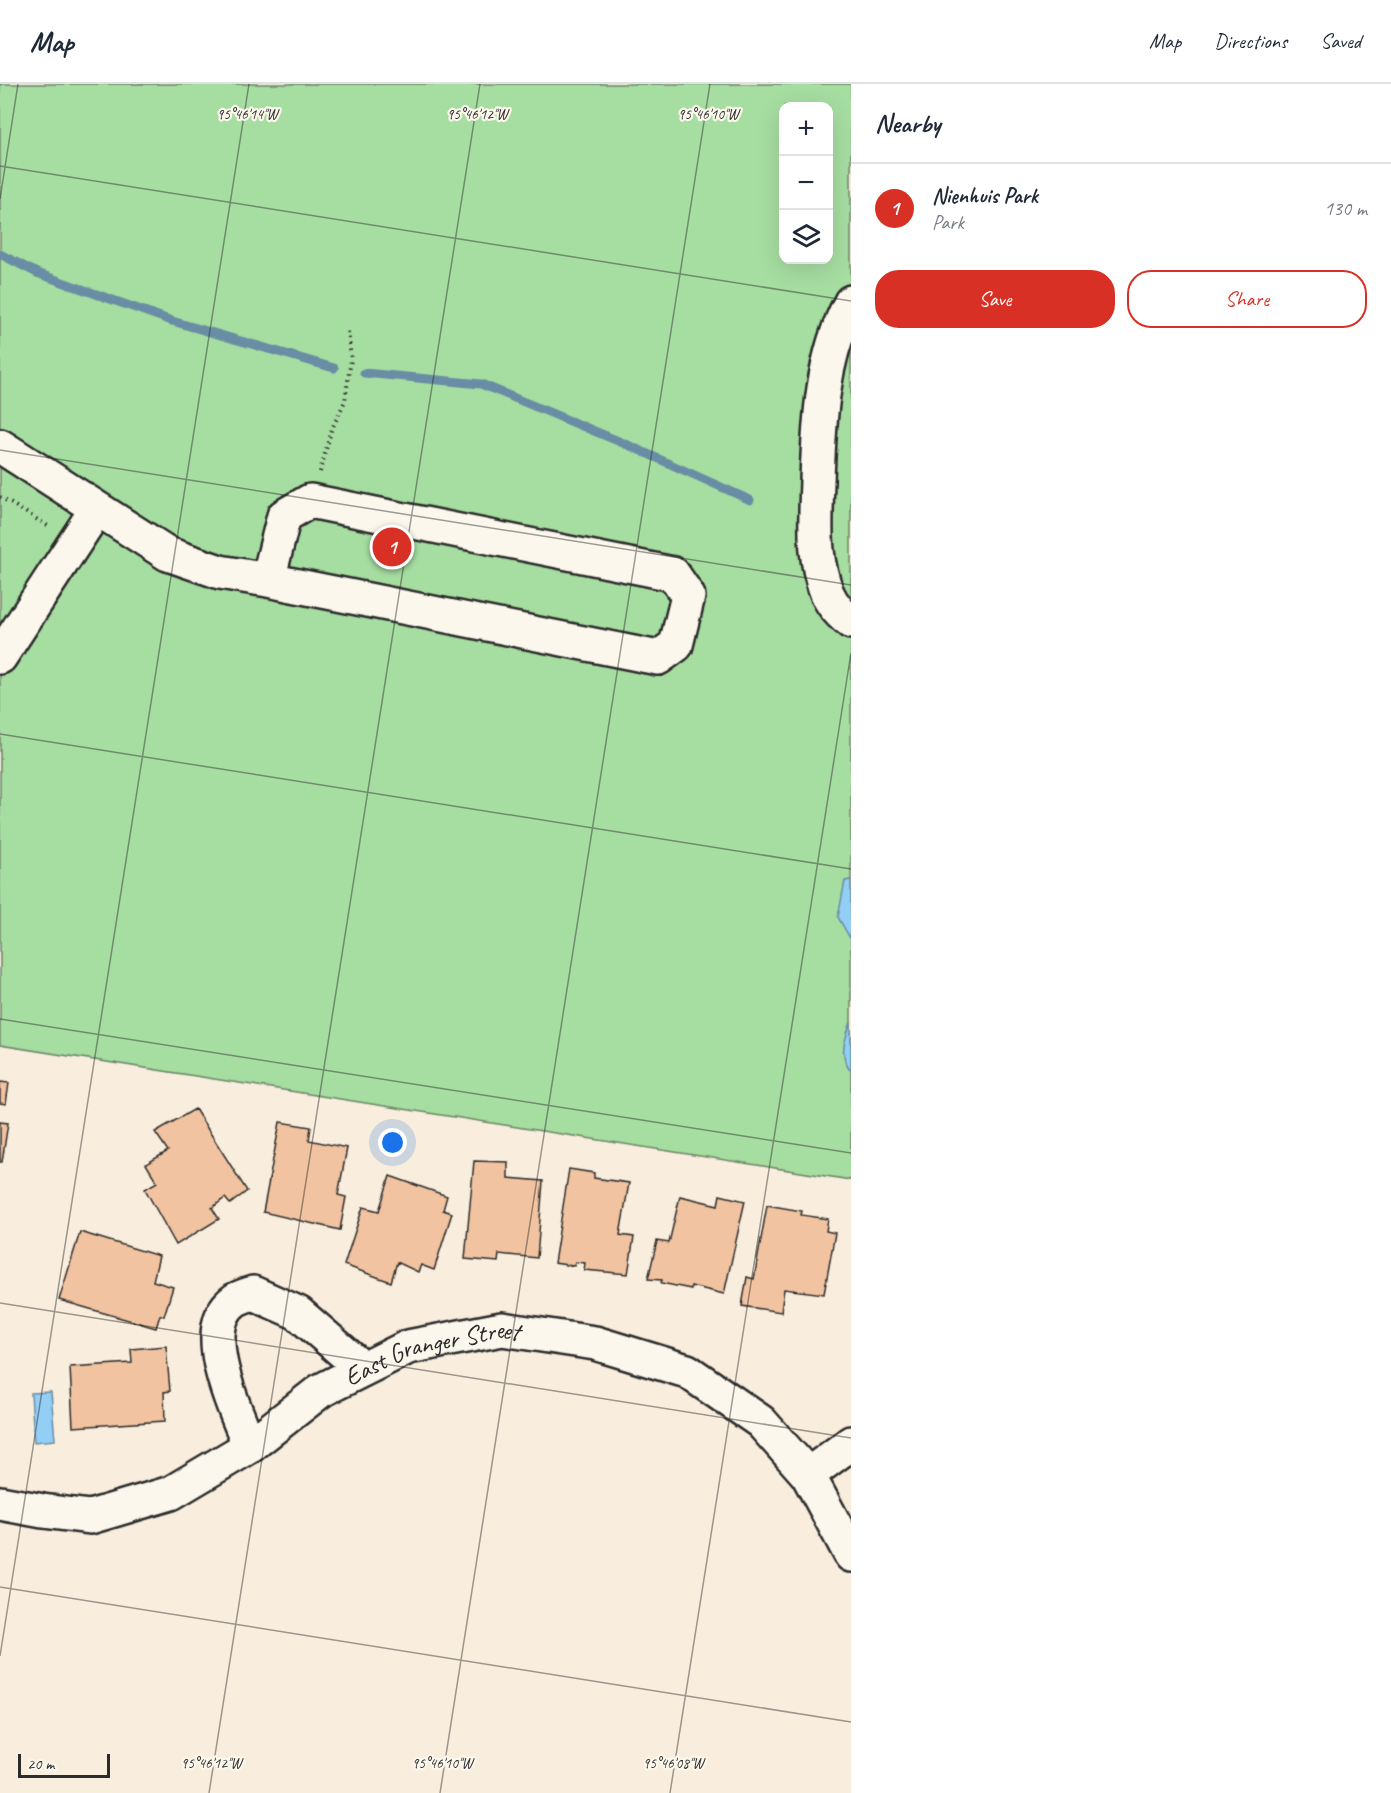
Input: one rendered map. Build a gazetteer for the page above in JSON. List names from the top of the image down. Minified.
{"streets":{"street":["East Granger Street"]},"scale_bar":"20 m","page":{"header":"Map","nav":["Map","Directions","Saved"],"heading":"Nearby","map_buttons":["+","−"],"list":[{"mark":"1","name":"Nienhuis Park","note":"Park","value":"130 m"}],"buttons":["Save","Share"],"pins":"1","scale":"20 m"},"coordinates":["95°46'14\"W","95°46'12\"W","95°46'10\"W","95°46'08\"W"]}
